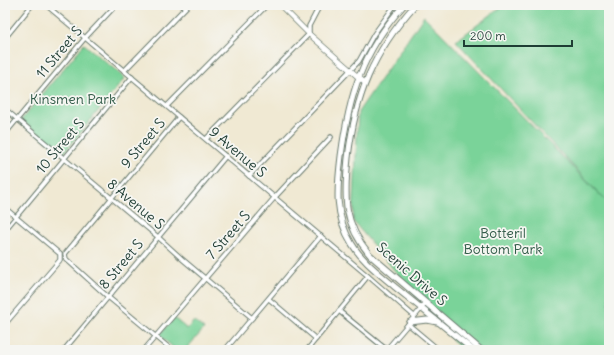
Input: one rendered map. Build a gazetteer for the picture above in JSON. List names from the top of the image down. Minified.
{"streets":{"main road":["Scenic Drive S"],"street":["11 Street S","9 Street S","10 Street S","9 Avenue S","8 Avenue S","7 Street S","8 Street S"]},"crossings":[["11 Street S","9 Avenue S"],["11 Street S","8 Avenue S"],["9 Street S","9 Avenue S"],["9 Street S","8 Avenue S"],["9 Street S","8 Street S"],["10 Street S","9 Avenue S"],["10 Street S","8 Avenue S"],["9 Avenue S","7 Street S"],["9 Avenue S","8 Street S"],["8 Avenue S","7 Street S"],["8 Avenue S","8 Street S"]],"parks":["Kinsmen Park","Botteril Bottom Park"],"scale_bar":"200 m"}
